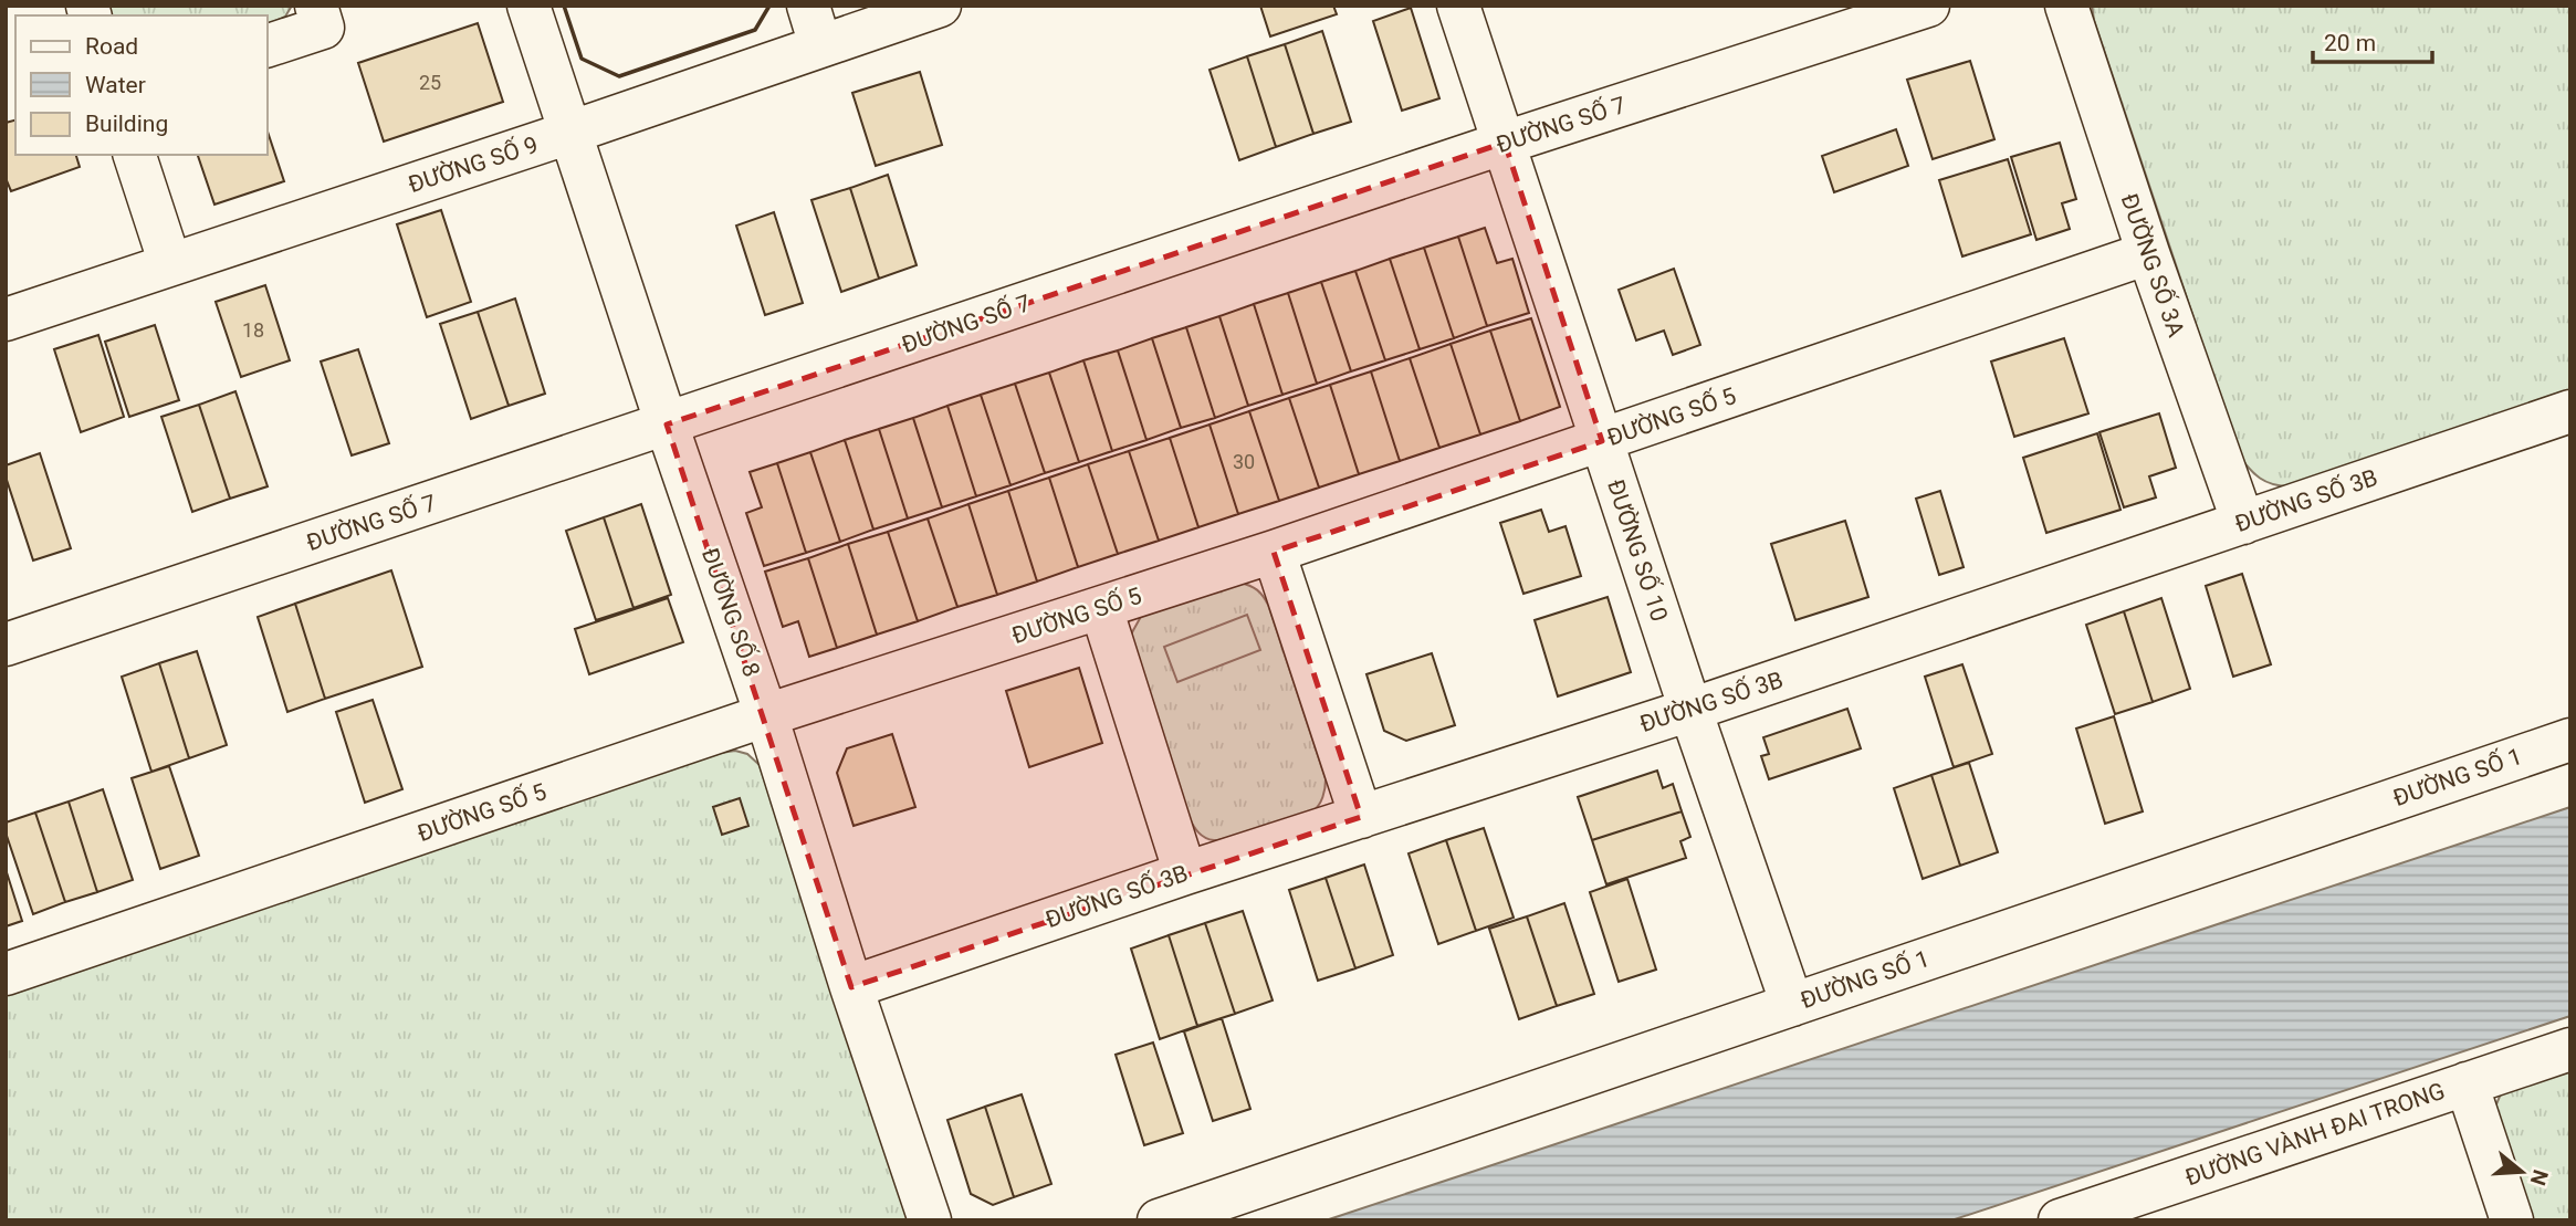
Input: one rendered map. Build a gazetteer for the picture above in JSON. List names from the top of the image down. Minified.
{"streets":{"street":["ĐƯỜNG SỐ 7","ĐƯỜNG SỐ 9","ĐƯỜNG SỐ 3A","ĐƯỜNG SỐ 5","ĐƯỜNG SỐ 3B","ĐƯỜNG SỐ 10","ĐƯỜNG SỐ 8","ĐƯỜNG SỐ 1","ĐƯỜNG VÀNH ĐAI TRONG"]},"crossings":[["ĐƯỜNG SỐ 7","ĐƯỜNG SỐ 10"],["ĐƯỜNG SỐ 7","ĐƯỜNG SỐ 8"],["ĐƯỜNG SỐ 9","ĐƯỜNG SỐ 8"],["ĐƯỜNG SỐ 3A","ĐƯỜNG SỐ 5"],["ĐƯỜNG SỐ 3A","ĐƯỜNG SỐ 3B"],["ĐƯỜNG SỐ 5","ĐƯỜNG SỐ 10"],["ĐƯỜNG SỐ 5","ĐƯỜNG SỐ 8"],["ĐƯỜNG SỐ 3B","ĐƯỜNG SỐ 10"],["ĐƯỜNG SỐ 3B","ĐƯỜNG SỐ 8"],["ĐƯỜNG SỐ 10","ĐƯỜNG SỐ 1"]],"house_numbers":["25","18","30"],"legend":["Road","Water","Building"],"scale_bar":"20 m","north":"right"}
